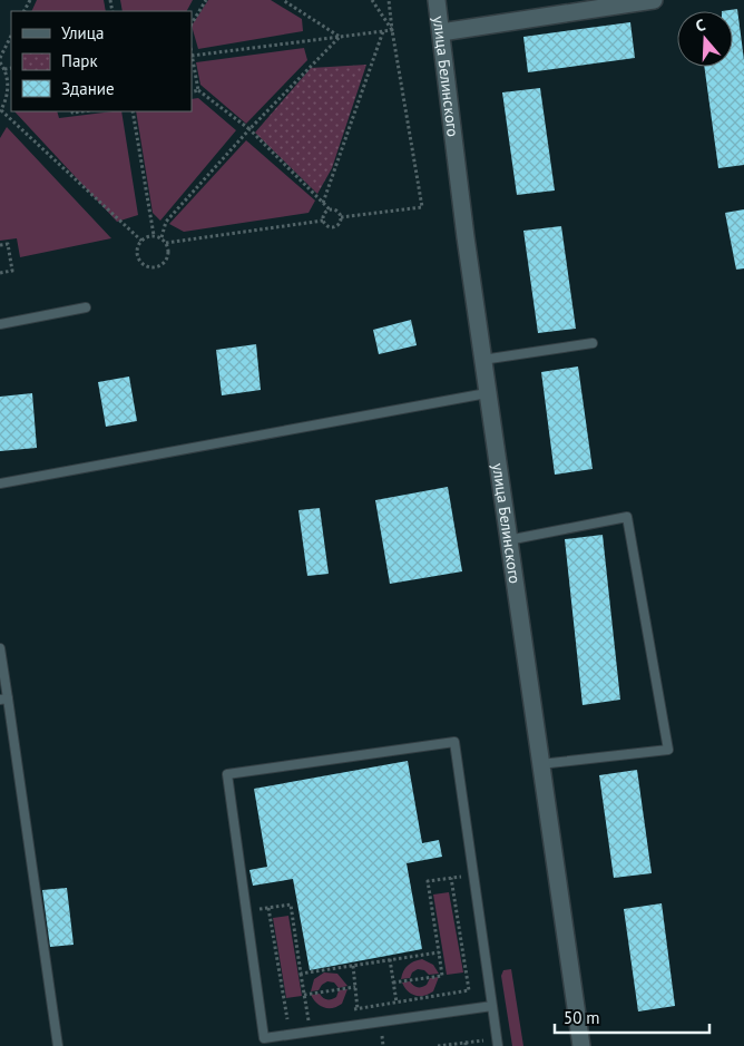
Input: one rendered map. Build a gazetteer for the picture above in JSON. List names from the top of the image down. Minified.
{"streets":{"street":["улица Белинского"]},"legend":["Улица","Парк","Здание"],"scale_bar":"50 m","north":"top"}
